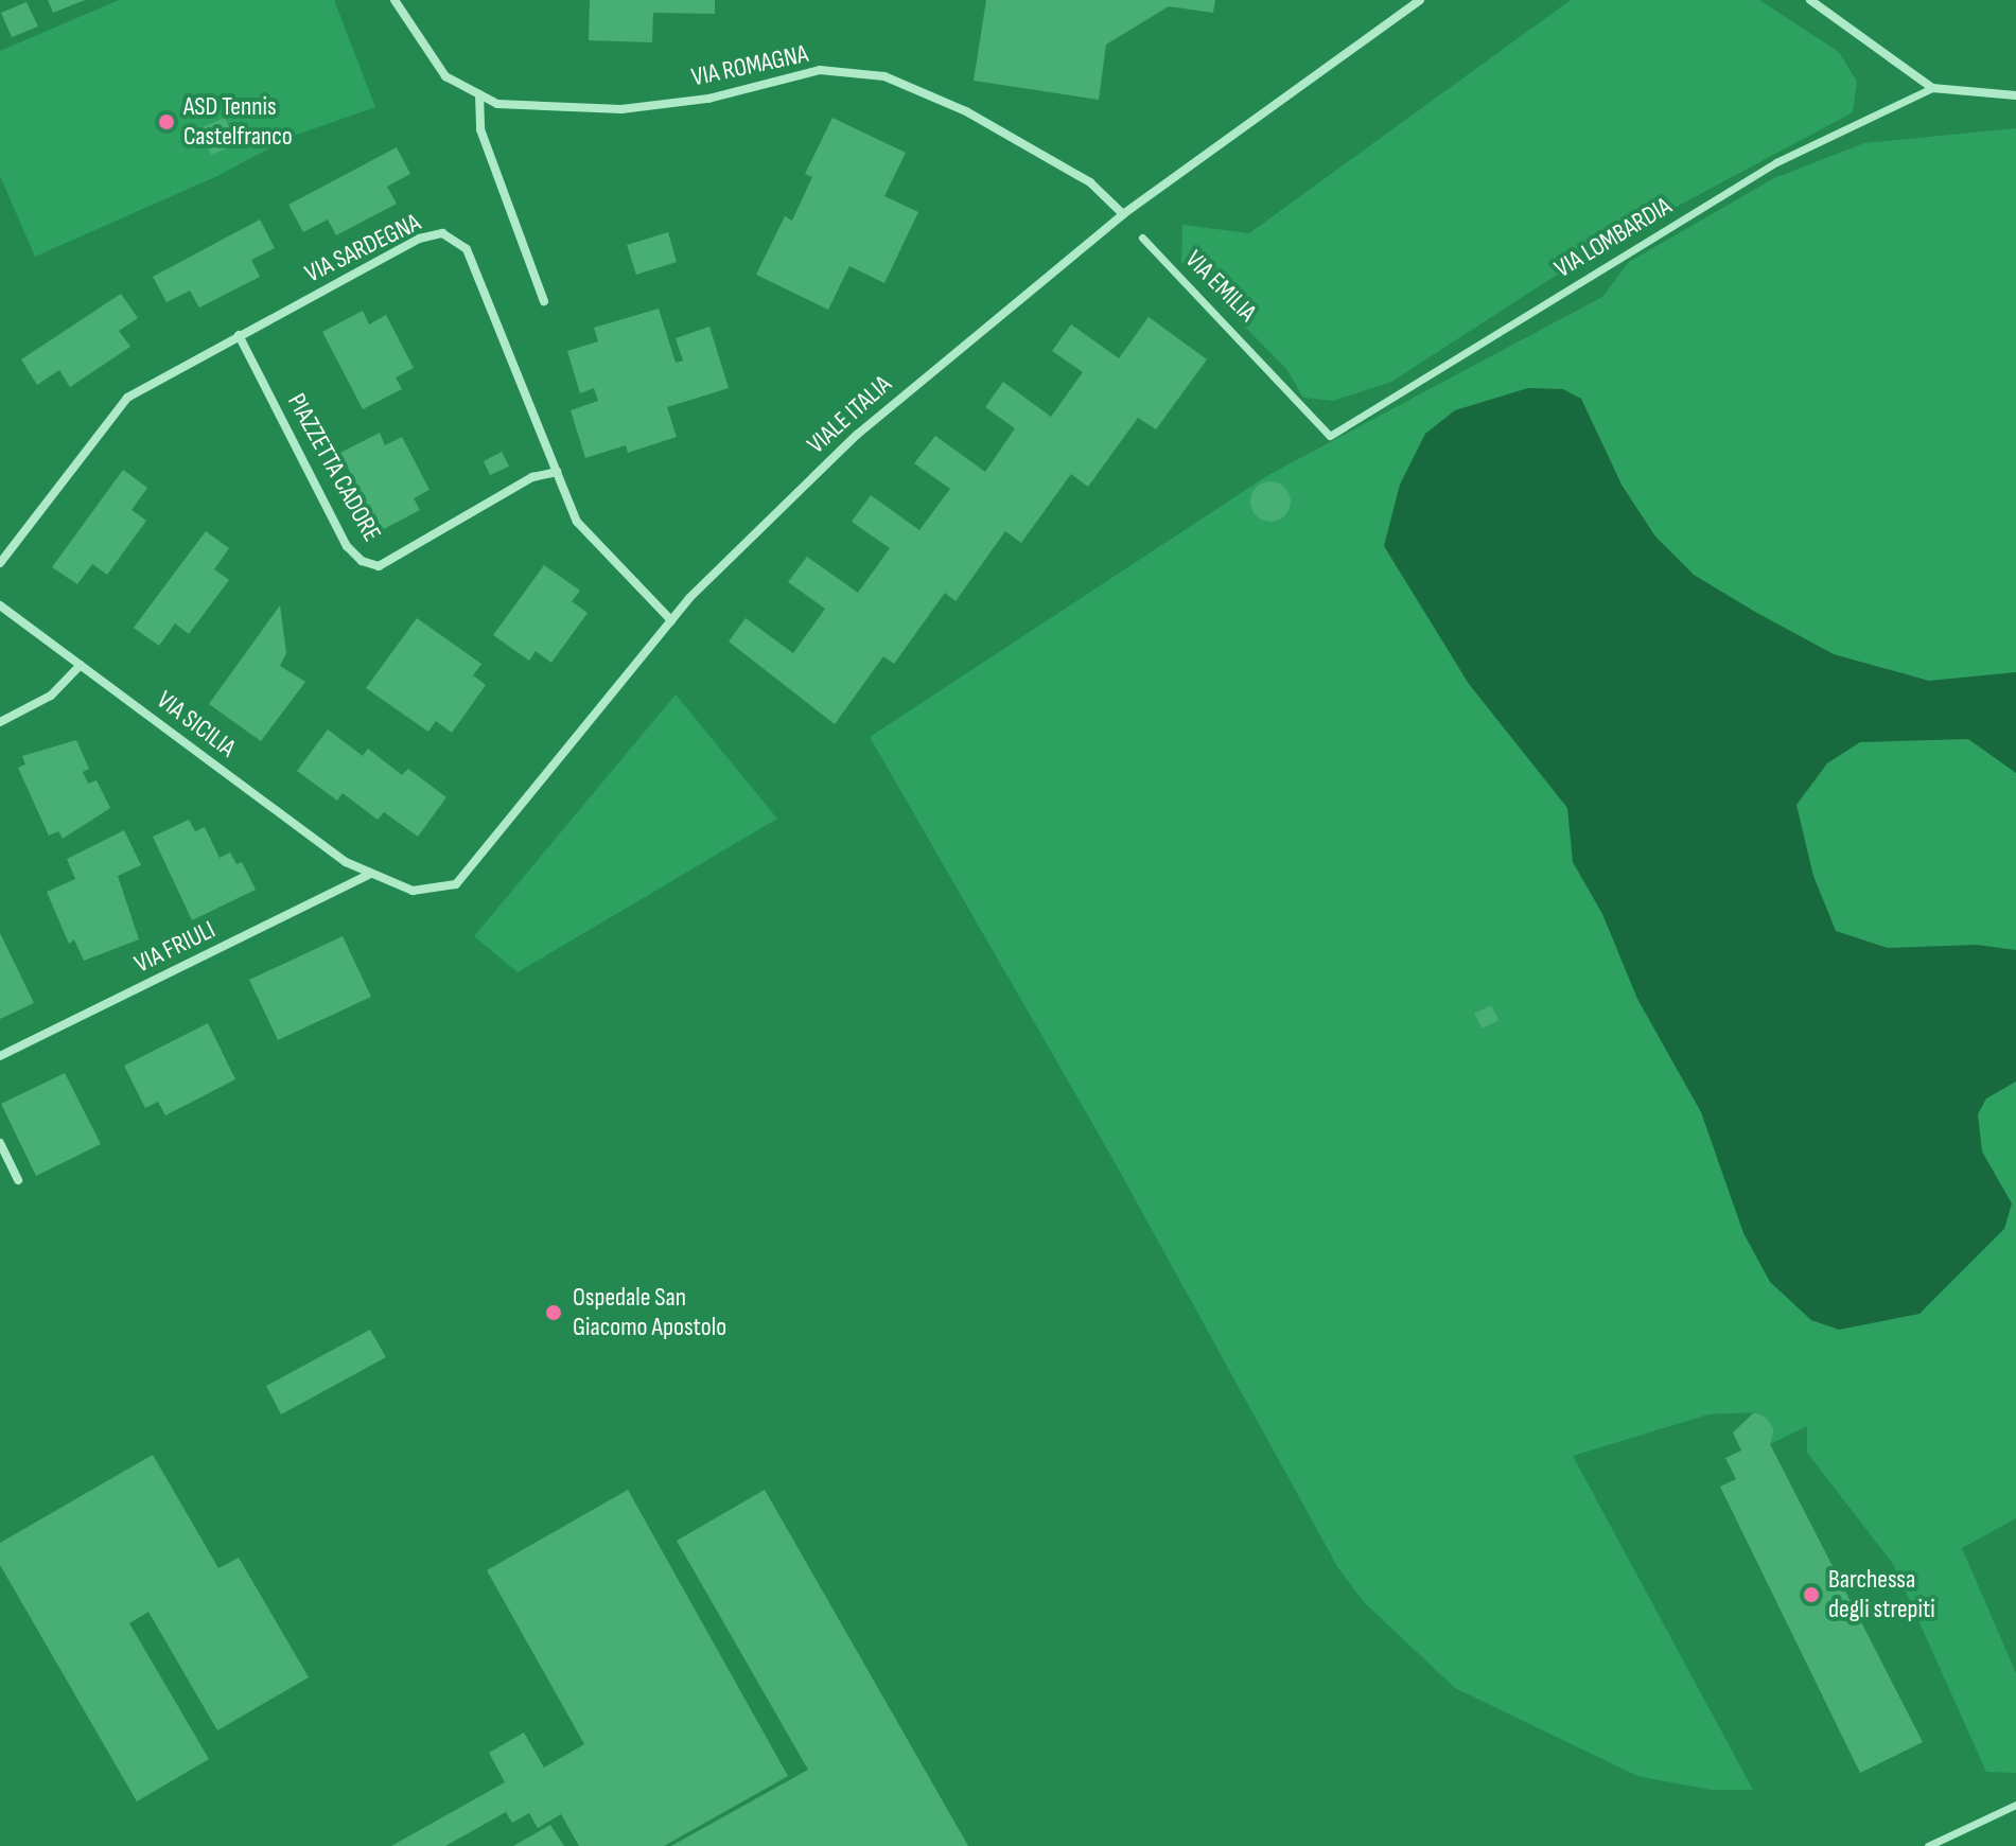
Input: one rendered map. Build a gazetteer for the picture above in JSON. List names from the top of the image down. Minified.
{"streets":{"street":["VIA ROMAGNA","VIA LOMBARDIA","VIA SARDEGNA","VIA EMILIA","VIALE ITALIA","PIAZZETTA CADORE","VIA SICILIA","VIA FRIULI"]},"crossings":[["VIA ROMAGNA","VIALE ITALIA"],["VIA LOMBARDIA","VIA EMILIA"],["VIA SARDEGNA","VIALE ITALIA"],["VIA SARDEGNA","PIAZZETTA CADORE"],["VIALE ITALIA","VIA SICILIA"],["VIALE ITALIA","VIA FRIULI"],["VIA SICILIA","VIA FRIULI"]],"places":["ASD Tennis Castelfranco","Ospedale San Giacomo Apostolo","Barchessa degli strepiti"]}
